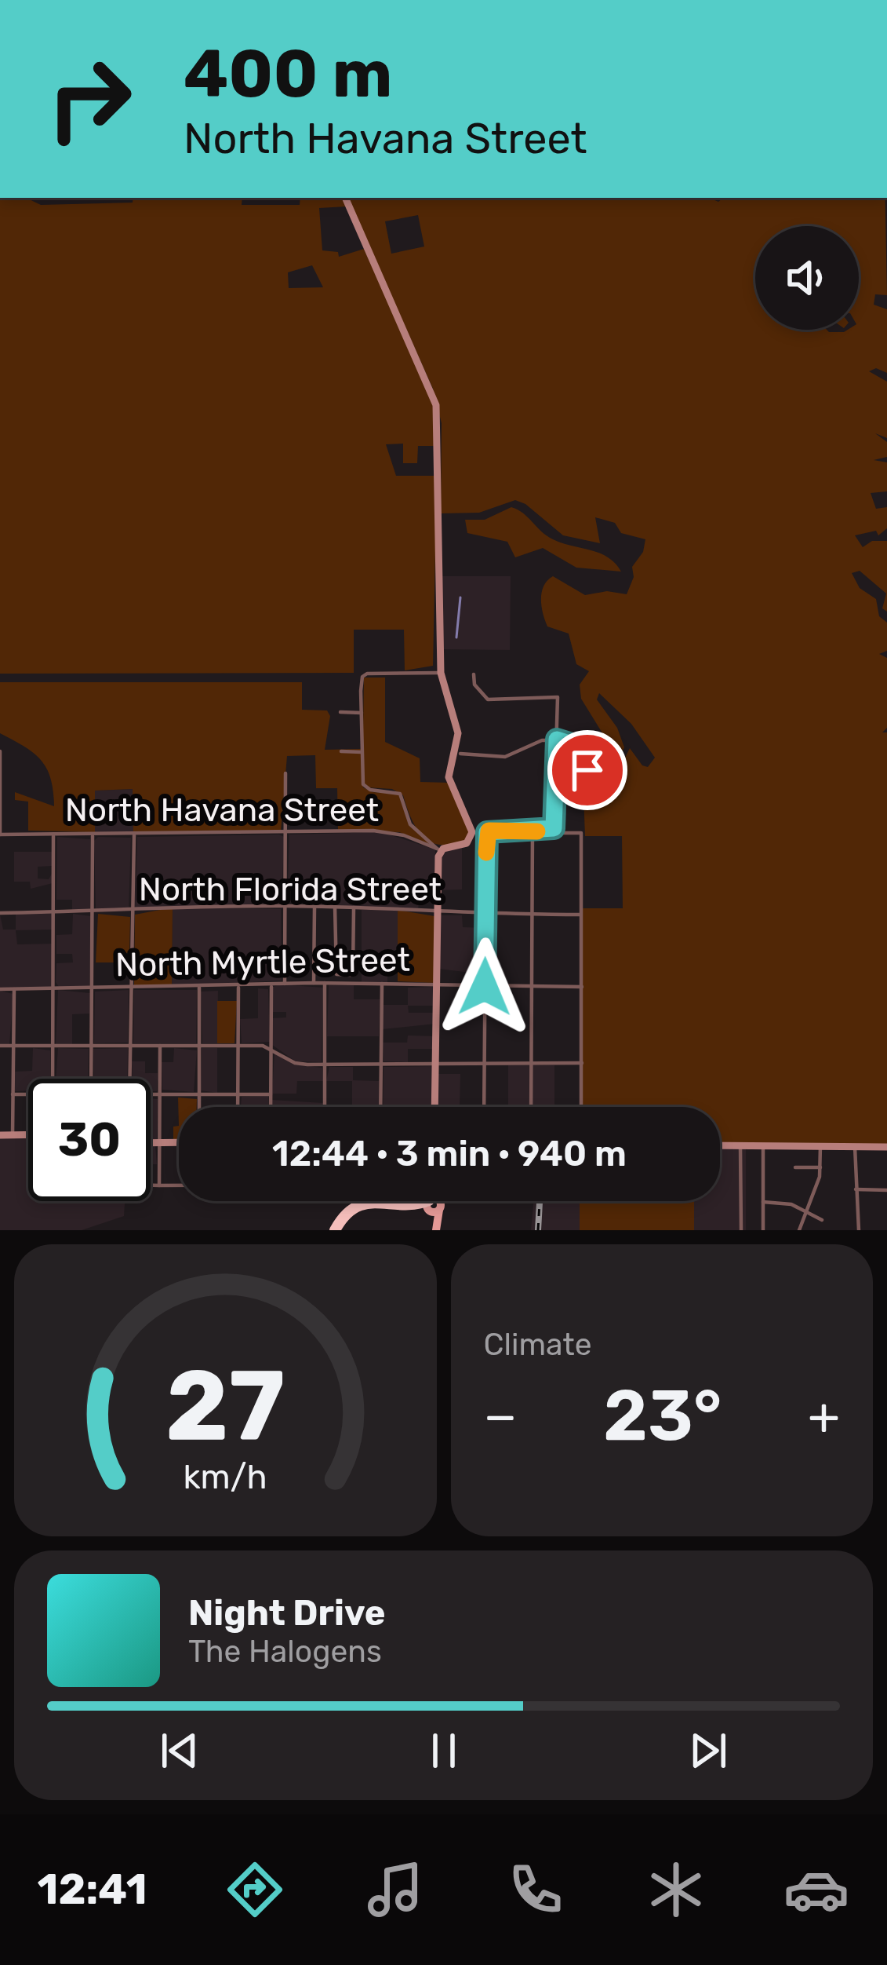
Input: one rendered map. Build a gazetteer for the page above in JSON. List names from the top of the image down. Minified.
{"streets":{"street":["North Havana Street","North Florida Street","North Myrtle Street"]},"page":{"turn":["400 m","North Havana Street"],"limit":"30","trip":"12:44 · 3 min · 940 m","tile":"Climate","heat":["−","23°","+"],"song":["Night Drive","The Halogens"],"tabs":"12:41","gauge":["27","km/h"]}}
